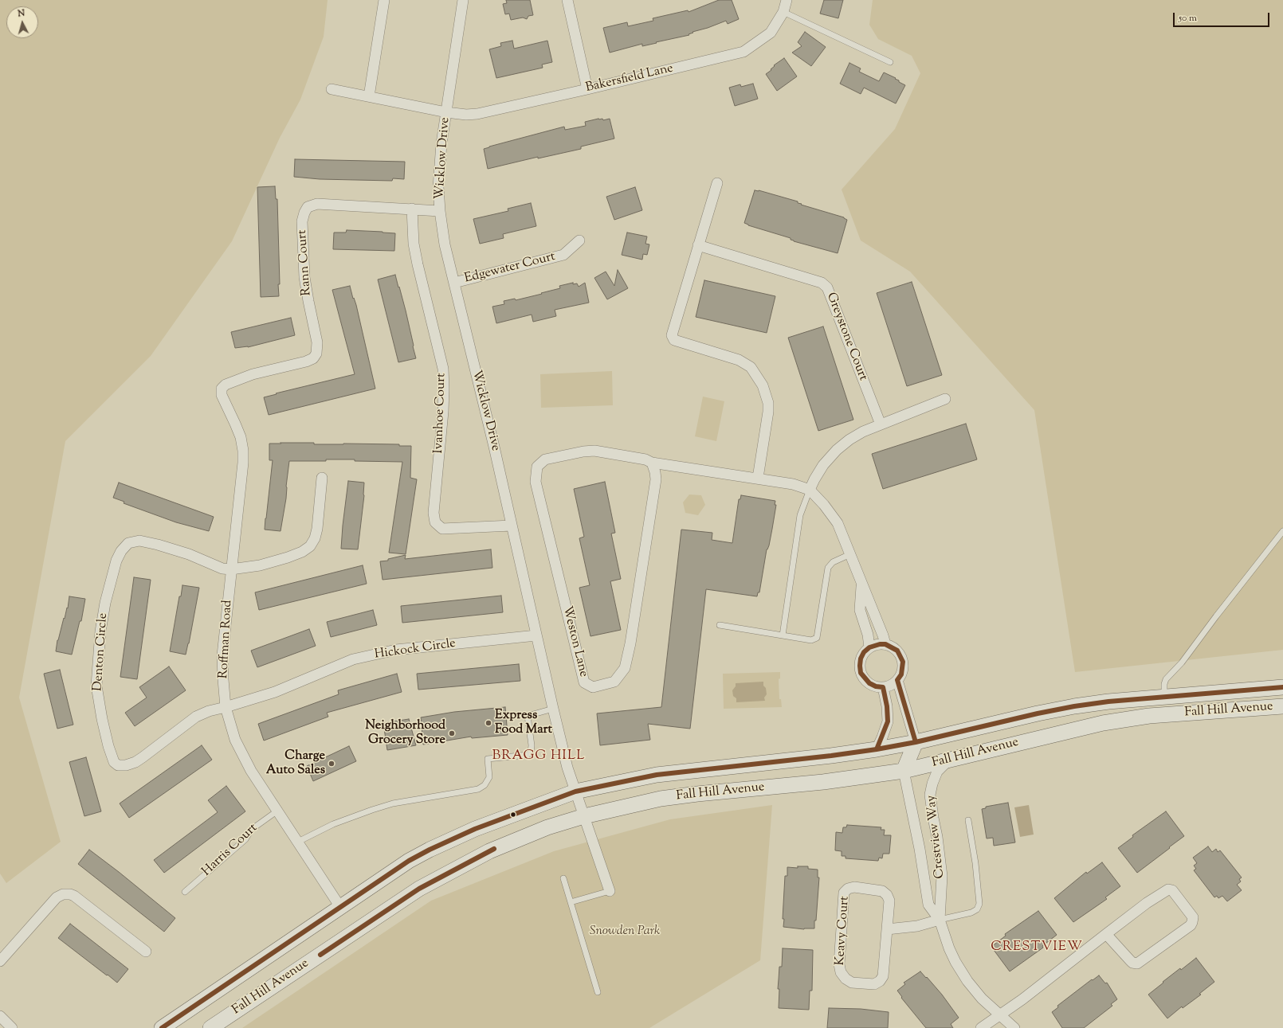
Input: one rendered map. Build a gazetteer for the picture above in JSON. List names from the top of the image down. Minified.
{"streets":{"main road":["Fall Hill Avenue"],"street":["Bakersfield Lane","Wicklow Drive","Rann Court","Edgewater Court","Greystone Court","Ivanhoe Court","Roffman Road","Weston Lane","Hickock Circle","Denton Circle","Crestview Way","Keavy Court"],"lane":["Harris Court"]},"crossings":[["Bakersfield Lane","Wicklow Drive"],["Wicklow Drive","Rann Court"],["Wicklow Drive","Edgewater Court"],["Wicklow Drive","Ivanhoe Court"],["Wicklow Drive","Hickock Circle"],["Wicklow Drive","Fall Hill Avenue"],["Rann Court","Ivanhoe Court"],["Rann Court","Roffman Road"],["Roffman Road","Hickock Circle"],["Roffman Road","Denton Circle"],["Roffman Road","Fall Hill Avenue"],["Roffman Road","Harris Court"],["Hickock Circle","Denton Circle"],["Fall Hill Avenue","Crestview Way"]],"districts":["BRAGG HILL","CRESTVIEW"],"parks":["Snowden Park"],"places":["Express Food Mart","Neighborhood Grocery Store","Charge Auto Sales"],"scale_bar":"50 m","north":"top"}
